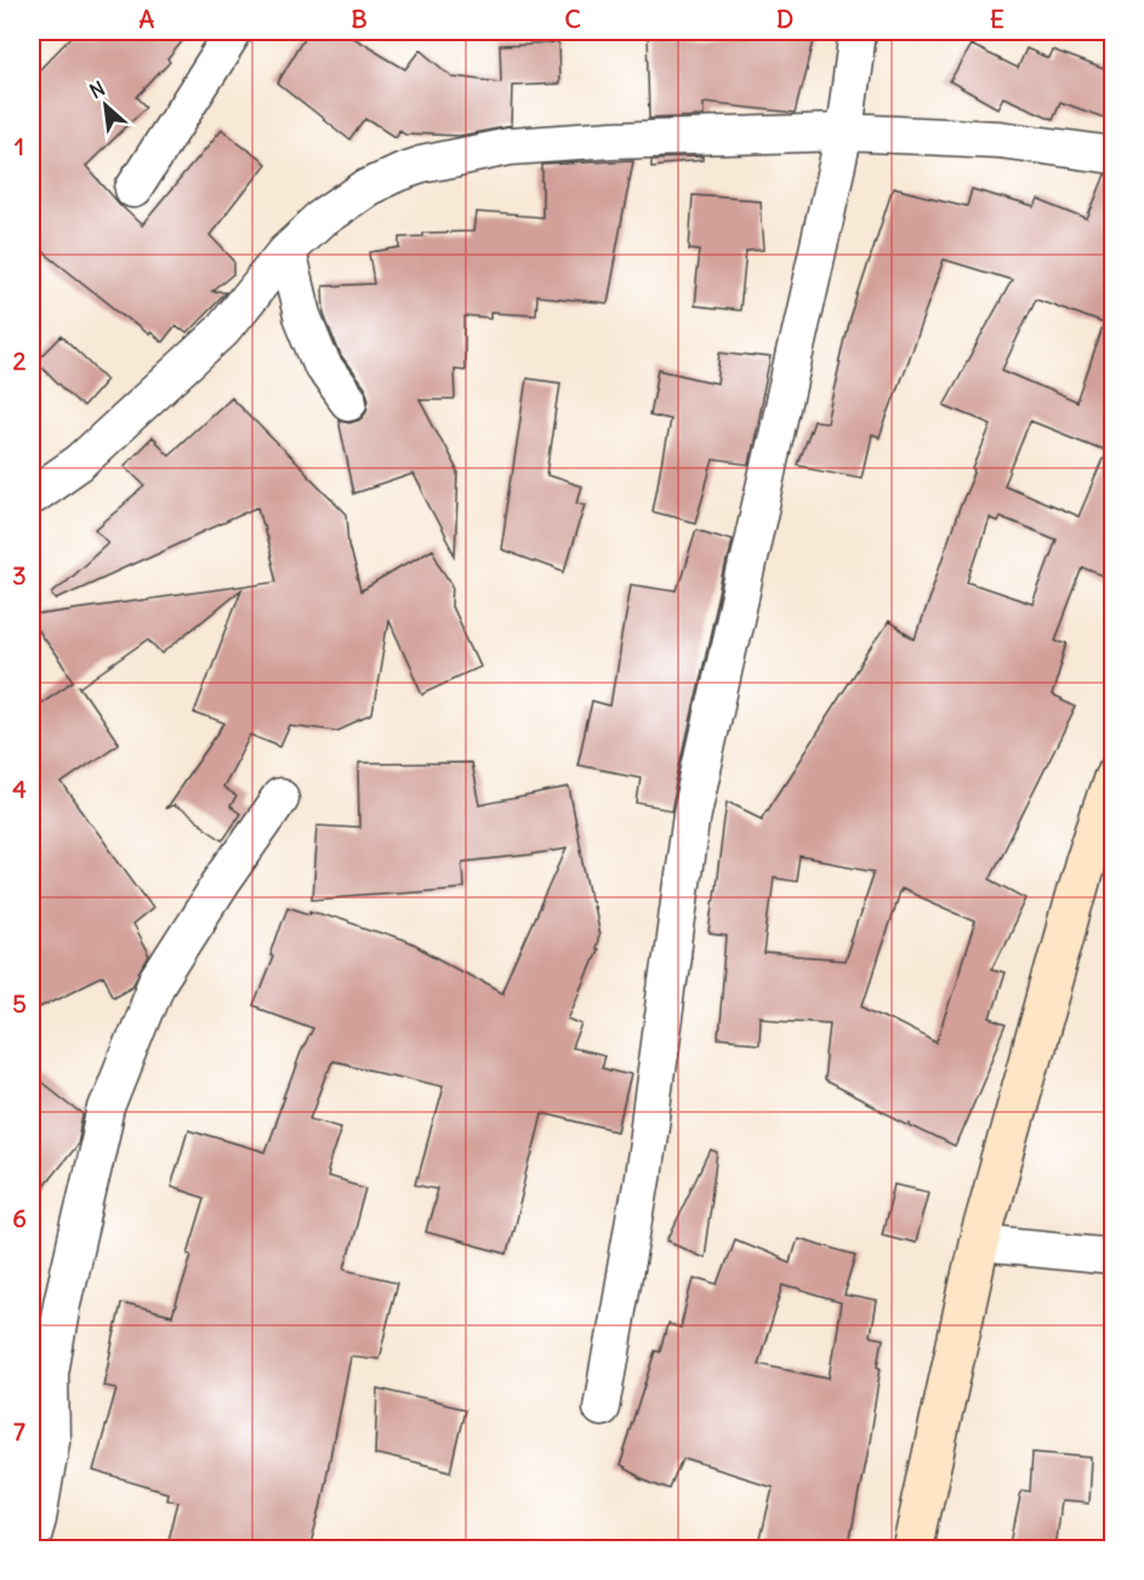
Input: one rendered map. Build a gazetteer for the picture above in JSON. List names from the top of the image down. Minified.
{"north":"top left","grid":{"columns":["A","B","C","D","E"],"rows":["1","2","3","4","5","6","7"]}}
